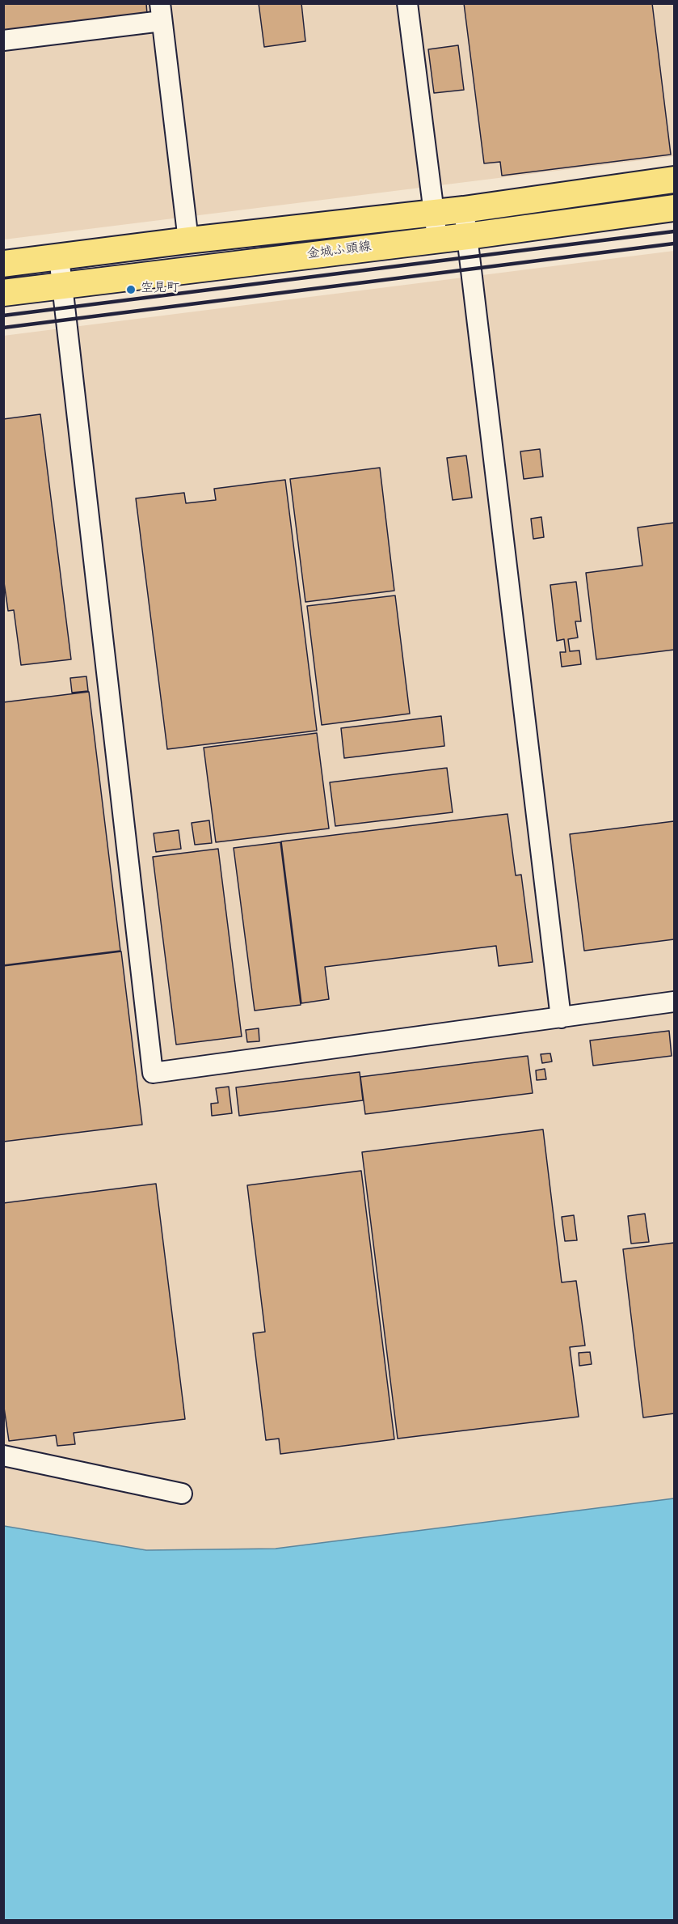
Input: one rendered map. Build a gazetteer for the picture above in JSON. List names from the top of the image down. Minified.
{"streets":{"main road":["金城ふ頭線"]},"places":["空見町"]}
